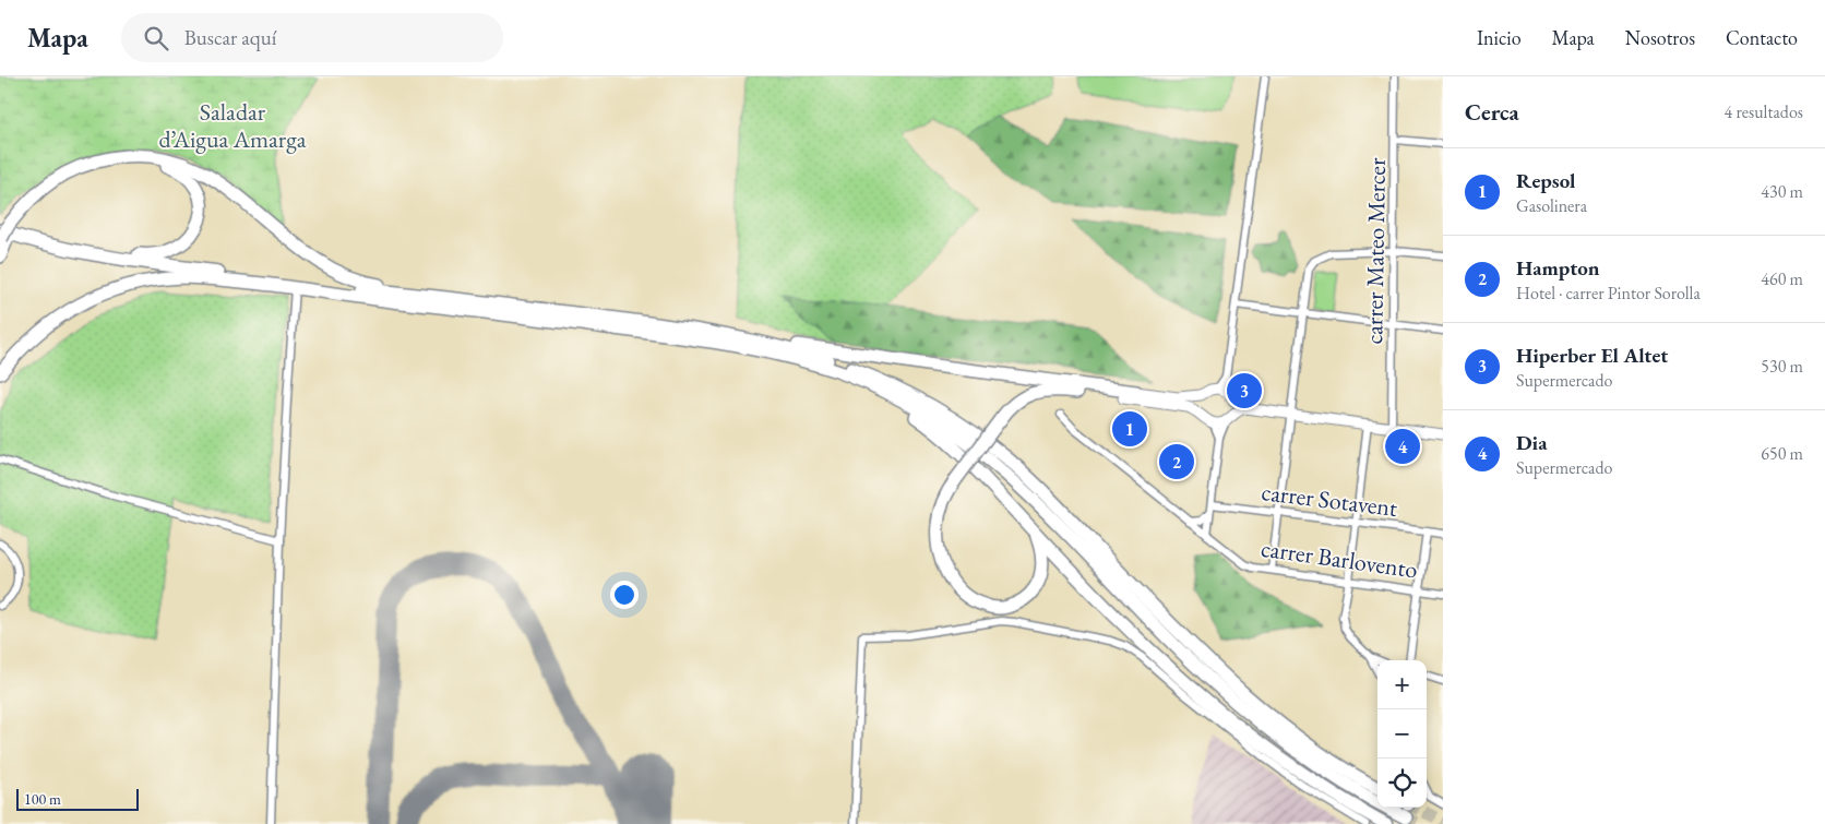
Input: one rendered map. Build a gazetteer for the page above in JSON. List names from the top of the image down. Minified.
{"streets":{"street":["carrer Mateo Mercer","carrer Sotavent","carrer Barlovento"]},"parks":["Saladar d’Aigua Amarga"],"scale_bar":"100 m","page":{"header":"Mapa","search":"Buscar aquí","nav":["Inicio","Mapa","Nosotros","Contacto"],"heading":["Cerca","4 resultados"],"list":[{"mark":"1","name":"Repsol","note":"Gasolinera","value":"430 m"},{"mark":"2","name":"Hampton","note":"Hotel · carrer Pintor Sorolla","value":"460 m"},{"mark":"3","name":"Hiperber El Altet","note":"Supermercado","value":"530 m"},{"mark":"4","name":"Dia","note":"Supermercado","value":"650 m"}],"pins":["3","1","4","2"],"map_buttons":["+","−"],"scale":"100 m"}}
